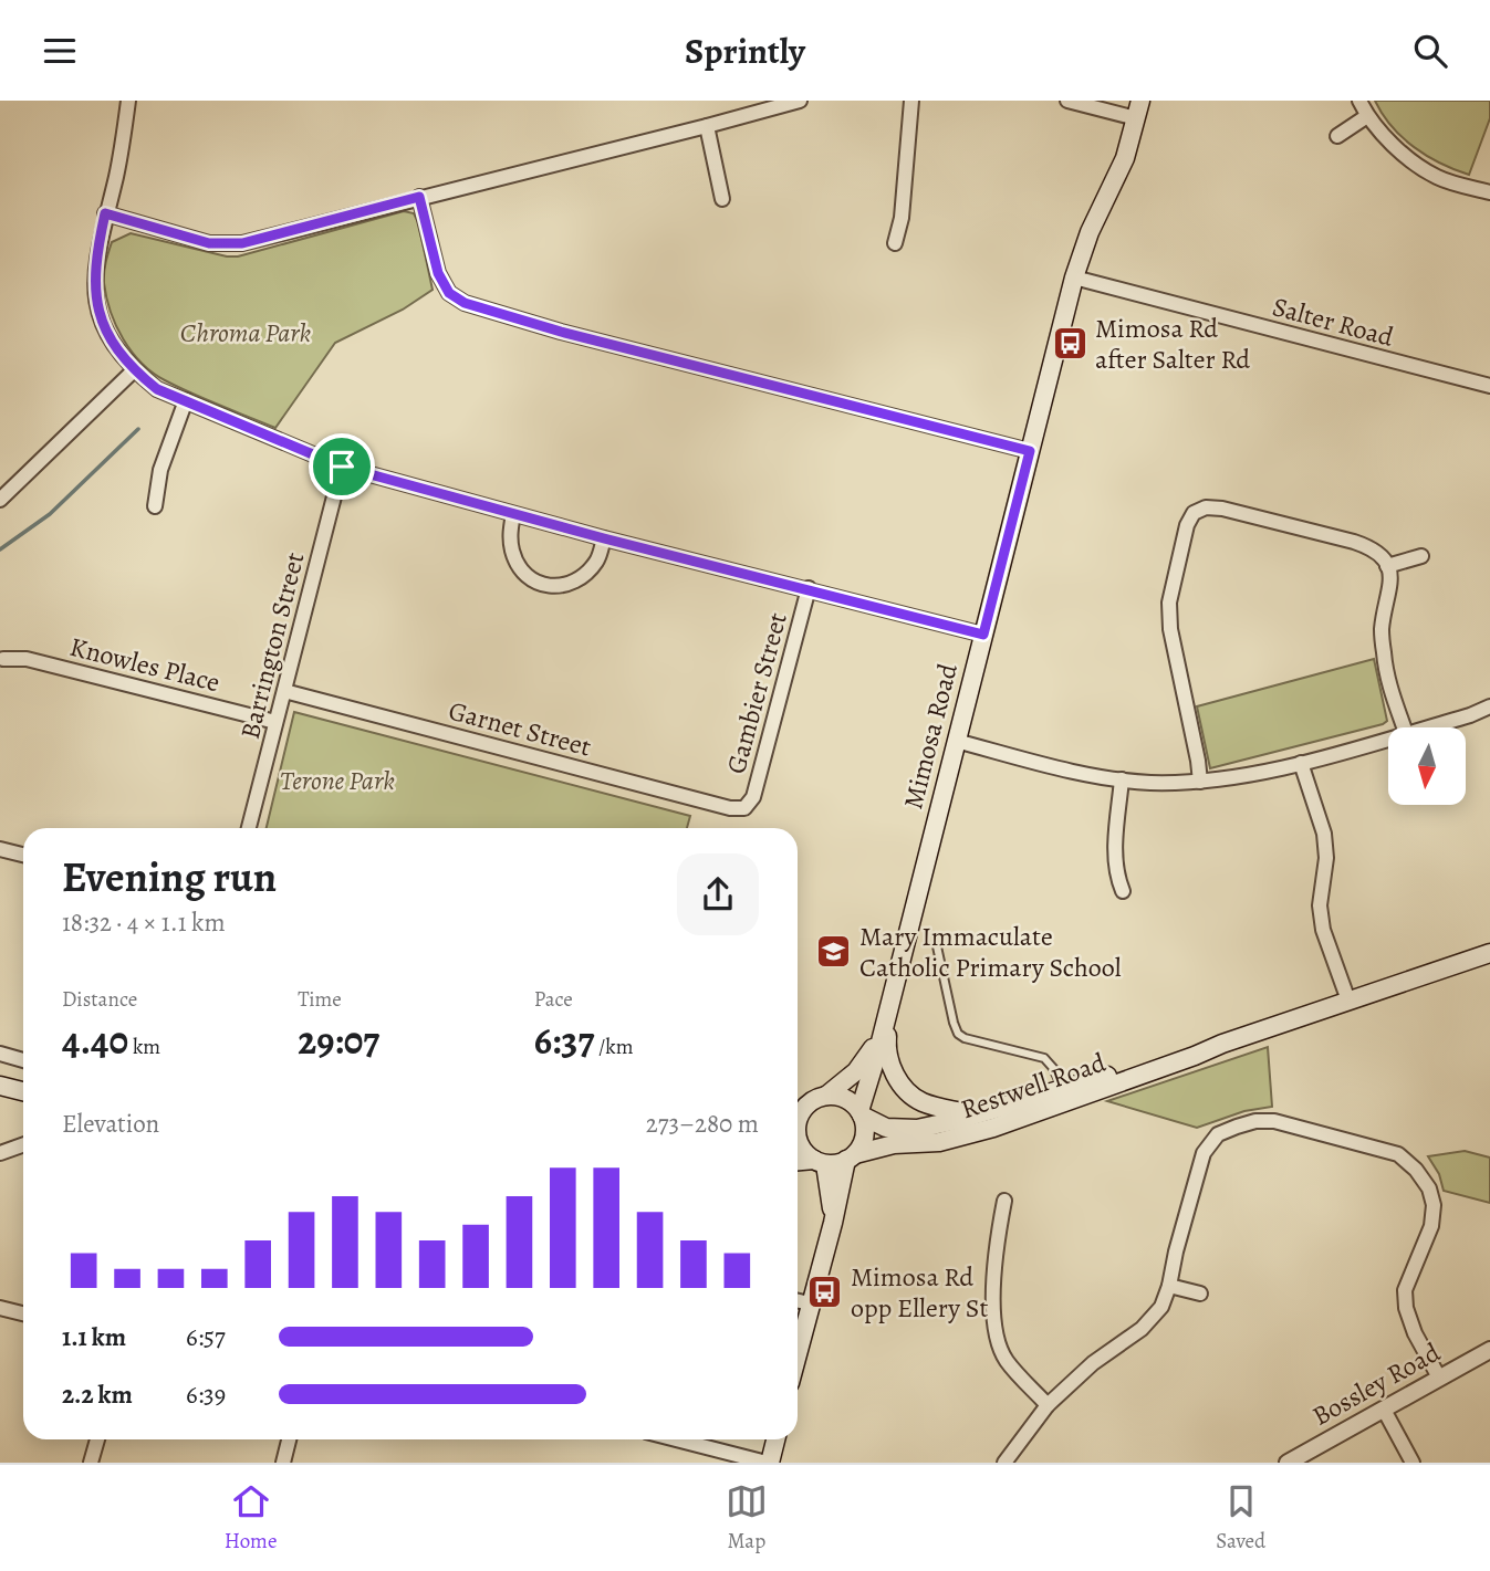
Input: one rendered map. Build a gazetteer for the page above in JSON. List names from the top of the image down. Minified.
{"streets":{"main road":["Mimosa Road","Restwell Road"],"street":["Salter Road","Barrington Street","Knowles Place","Gambier Street","Garnet Street","Bossley Road"]},"crossings":[["Salter Road","Mimosa Road"],["Barrington Street","Knowles Place"],["Barrington Street","Garnet Street"],["Gambier Street","Garnet Street"],["Mimosa Road","Restwell Road"]],"parks":["Chroma Park","Terone Park"],"places":{"bus stop":["Mimosa Rd after Salter Rd","Mimosa Rd opp Ellery St"],"school or university":["Mary Immaculate Catholic Primary School"]},"north":"bottom","page":{"header":"Sprintly","heading":["Evening run","18:32 · 4 × 1.1 km"],"stats":[["Distance","4.40 km"],["Time","29:07"],["Pace","6:37 /km"]],"chart":["Elevation","273–280 m"],"list":[{"name":"1.1 km","note":"6:57"},{"name":"2.2 km","note":"6:39"}],"tabs":["Home","Map","Saved"]}}
